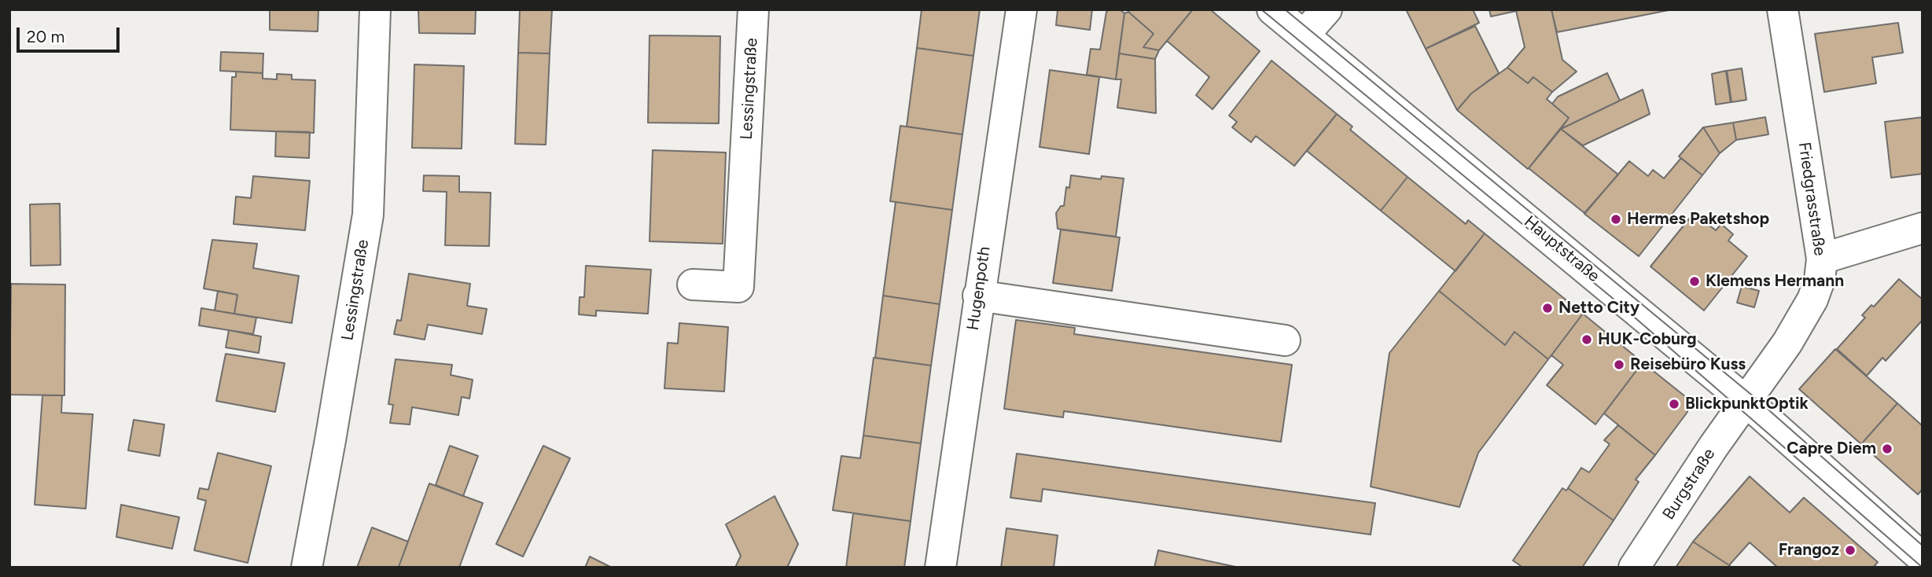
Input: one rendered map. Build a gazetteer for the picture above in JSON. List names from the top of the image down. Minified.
{"streets":{"street":["Lessingstraße","Friedgrasstraße","Hauptstraße","Hugenpoth","Burgstraße"]},"crossings":[["Friedgrasstraße","Hauptstraße"],["Friedgrasstraße","Burgstraße"],["Hauptstraße","Burgstraße"]],"places":["Hermes Paketshop","Klemens Hermann","Netto City","HUK-Coburg","Reisebüro Kuss","BlickpunktOptik","Capre Diem","Frangoz"],"scale_bar":"20 m"}
